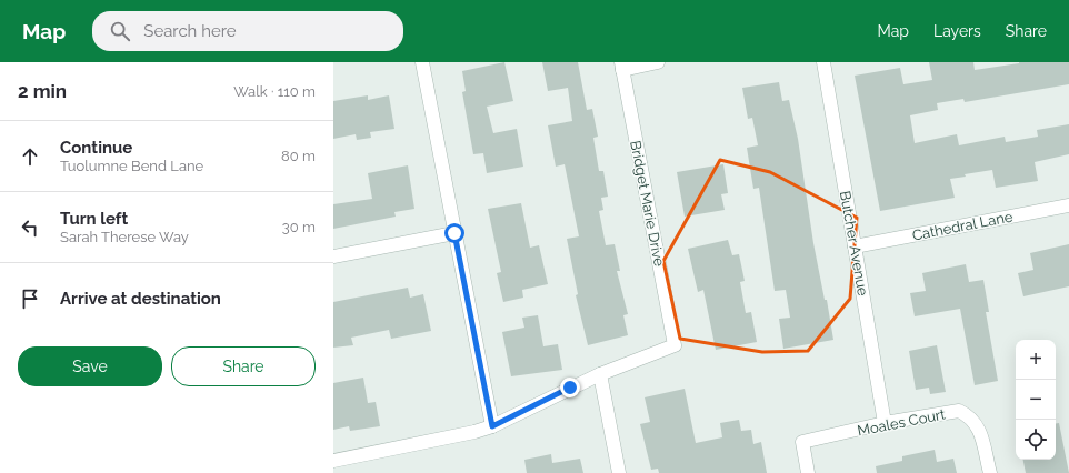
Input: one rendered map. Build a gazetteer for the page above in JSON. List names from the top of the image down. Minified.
{"streets":{"street":["Bridget Marie Drive","Cathedral Lane","Butcher Avenue","Moales Court"]},"crossings":[["Cathedral Lane","Butcher Avenue"],["Butcher Avenue","Moales Court"]],"page":{"header":"Map","search":"Search here","nav":["Map","Layers","Share"],"heading":["2 min","Walk · 110 m"],"list":[["Continue","Tuolumne Bend Lane","80 m"],["Turn left","Sarah Therese Way","30 m"],"Arrive at destination"],"buttons":["Save","Share"],"map_buttons":["+","−"]}}
